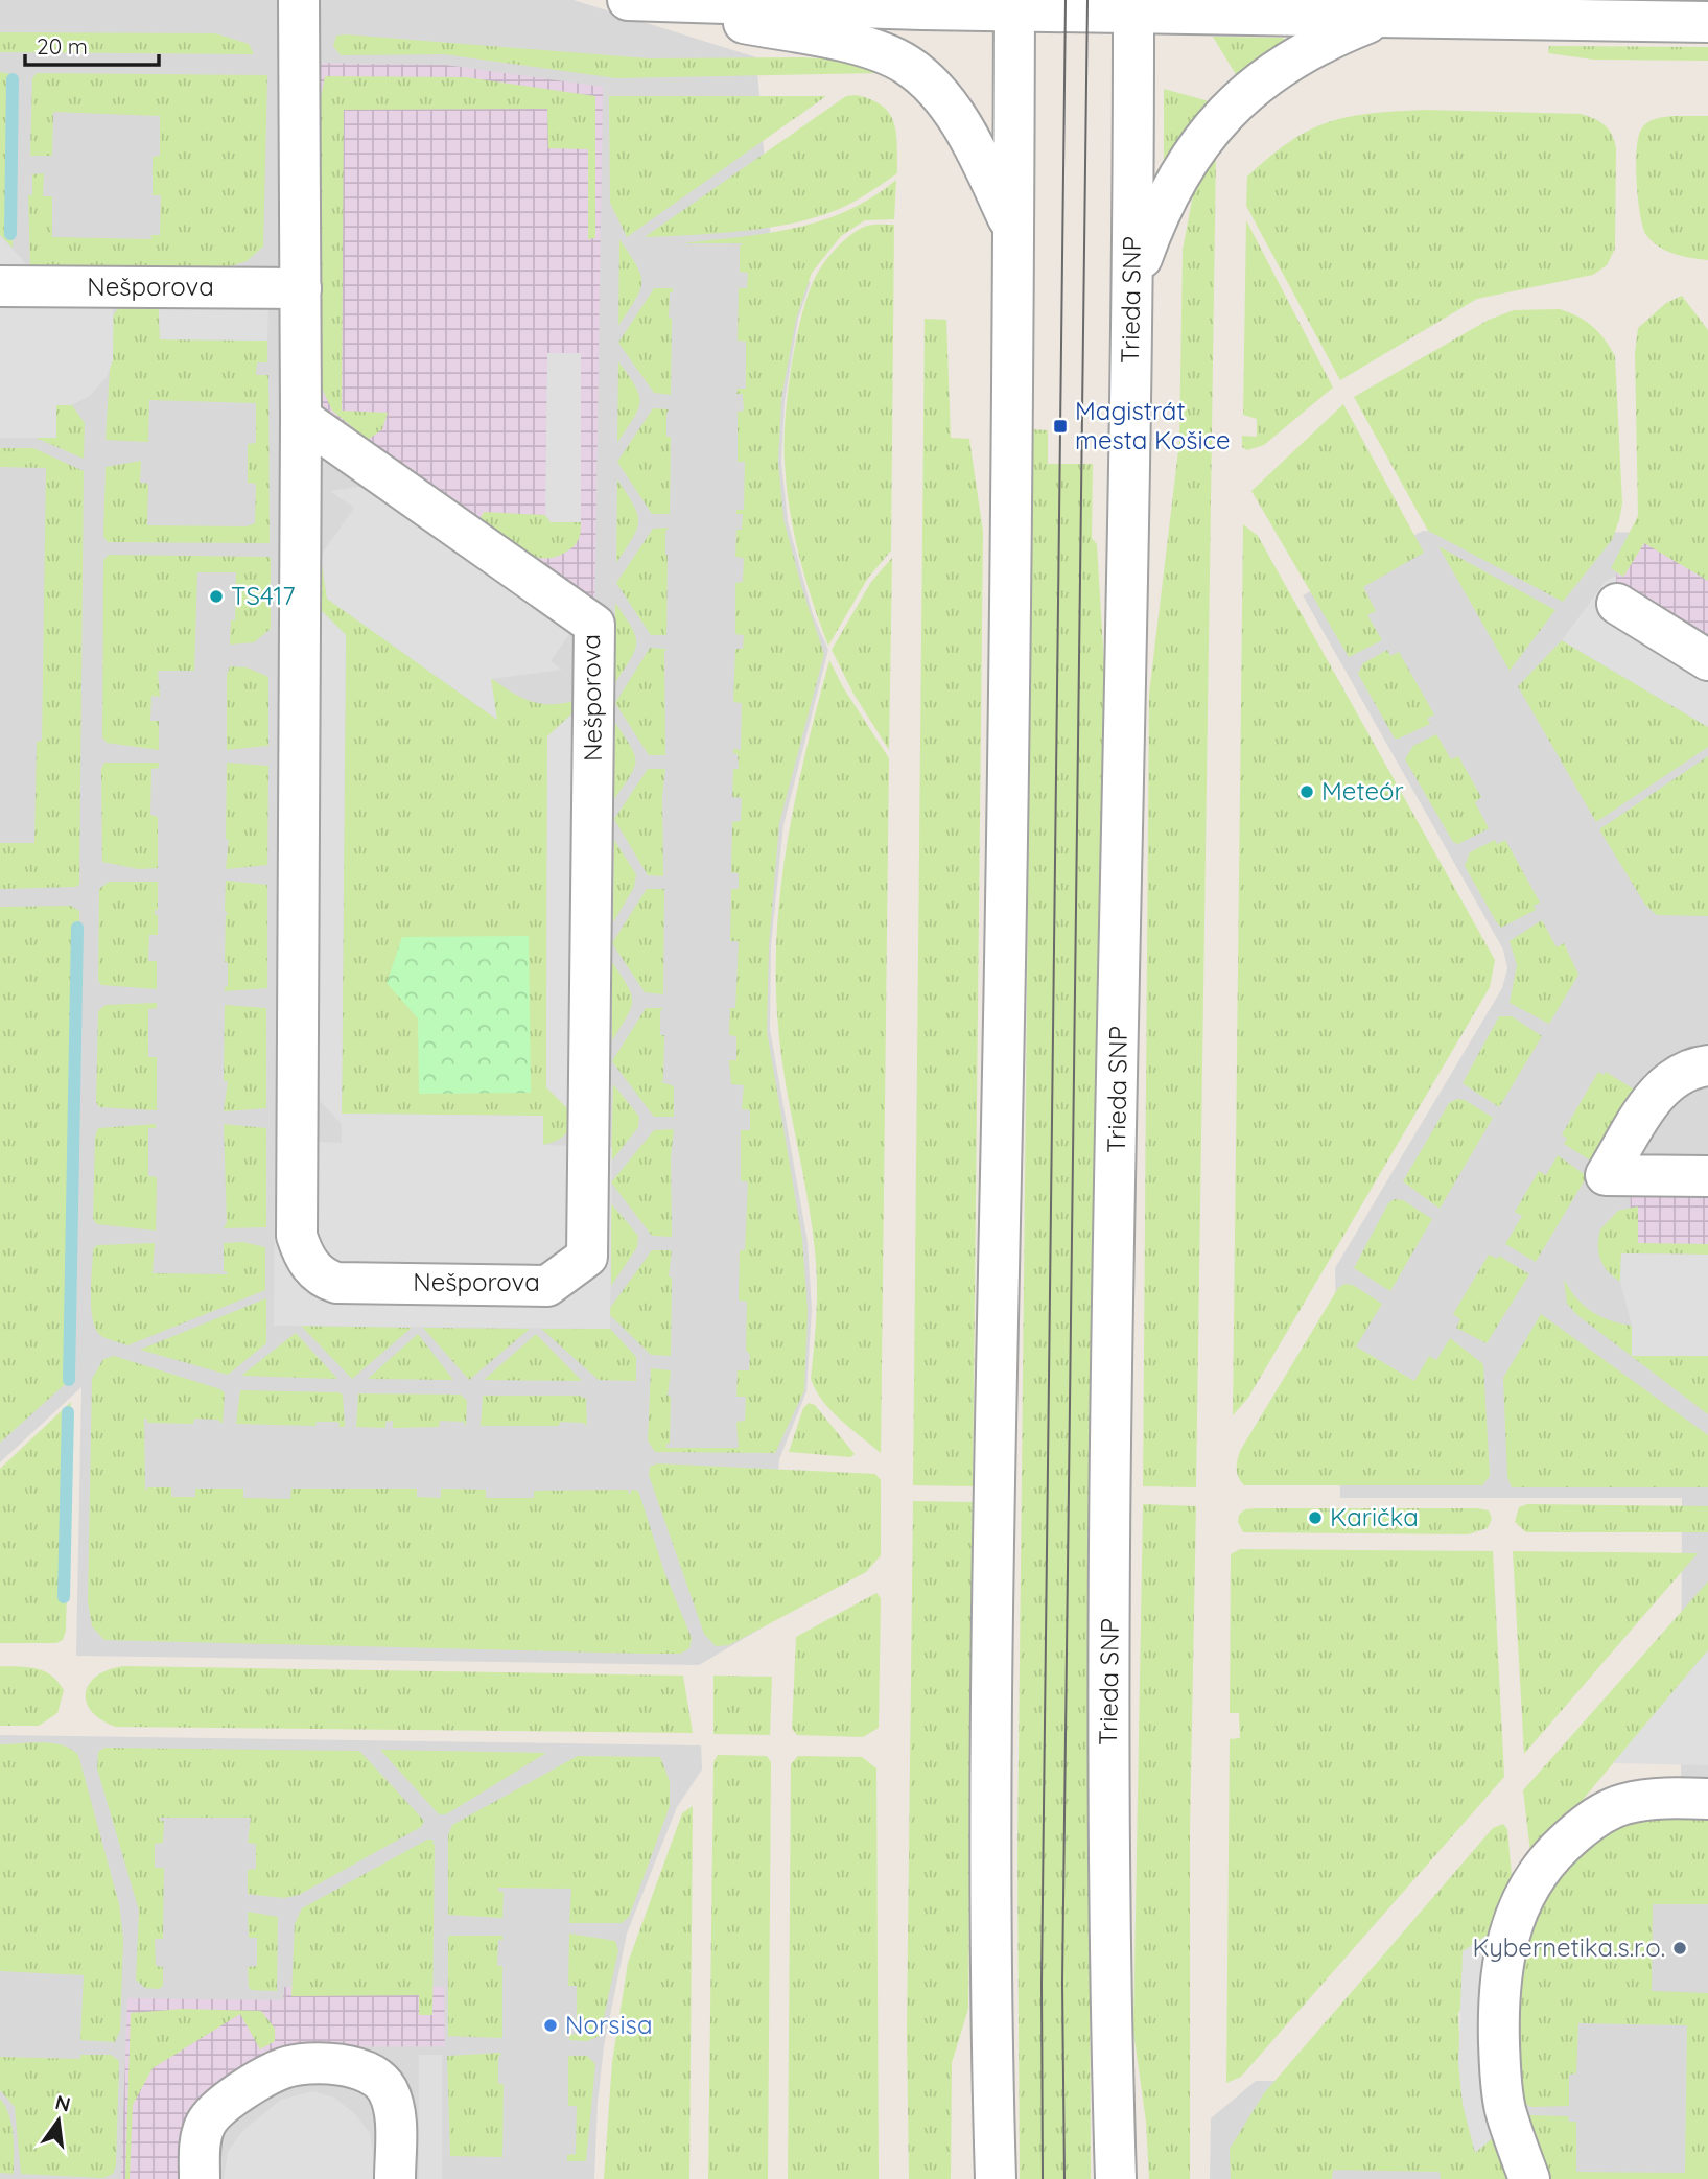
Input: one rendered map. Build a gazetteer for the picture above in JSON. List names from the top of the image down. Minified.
{"streets":{"street":["Nešporova","Trieda SNP"]},"places":{"transit":["Magistrát mesta Košice"],"other":["TS417","Meteór","Karička","Kybernetika.s.r.o.","Norsisa"]},"scale_bar":"20 m","north":"top"}
